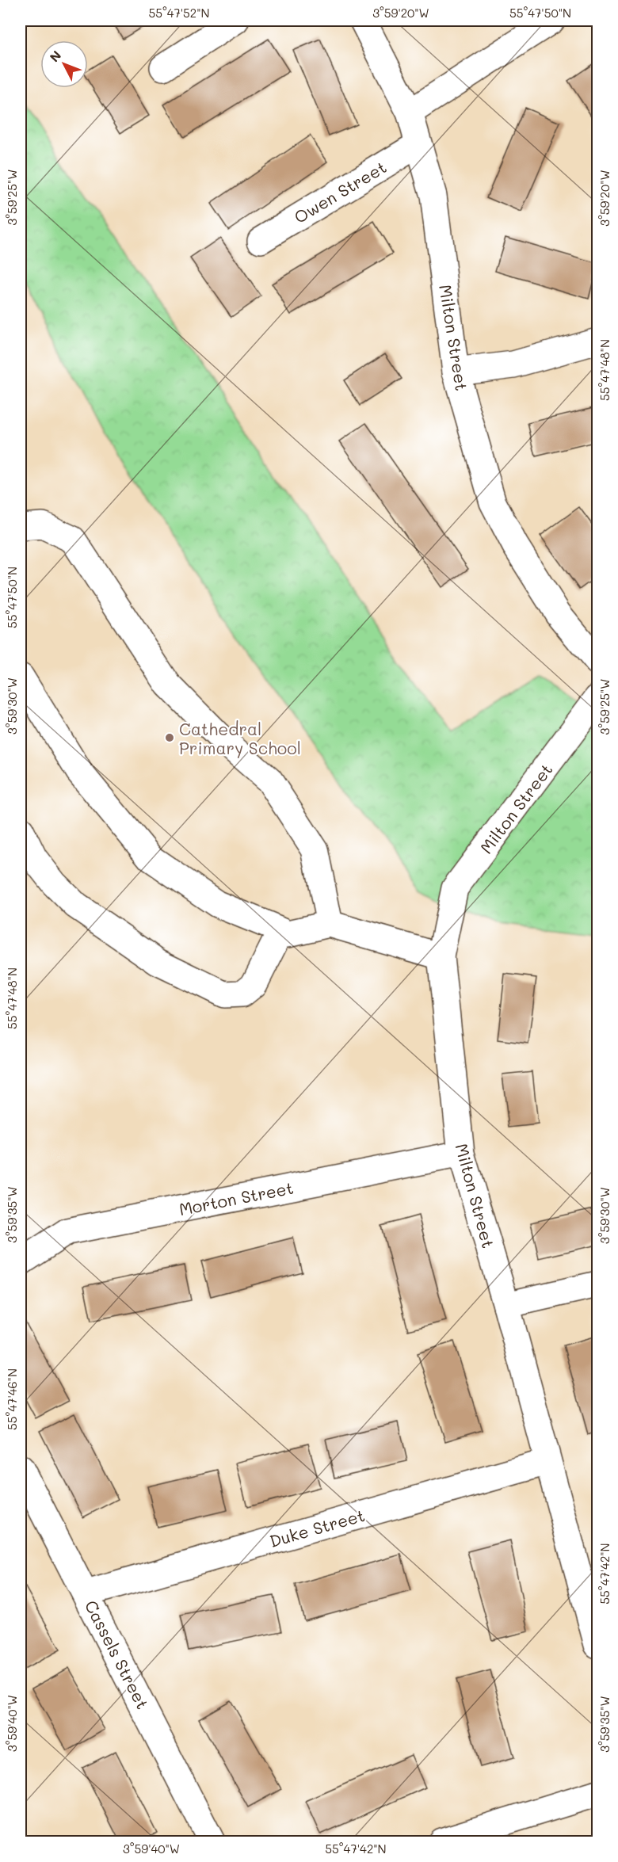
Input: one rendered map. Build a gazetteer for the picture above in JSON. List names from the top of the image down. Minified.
{"streets":{"street":["Owen Street","Milton Street","Morton Street","Duke Street","Cassels Street"]},"crossings":[["Owen Street","Milton Street"],["Milton Street","Morton Street"],["Milton Street","Duke Street"],["Duke Street","Cassels Street"]],"places":["Cathedral Primary School"],"north":"top left","coordinates":["55°47'52\"N","3°59'20\"W","55°47'50\"N","3°59'25\"W","55°47'48\"N","3°59'30\"W","3°59'35\"W","55°47'46\"N","55°47'42\"N","3°59'40\"W"]}
